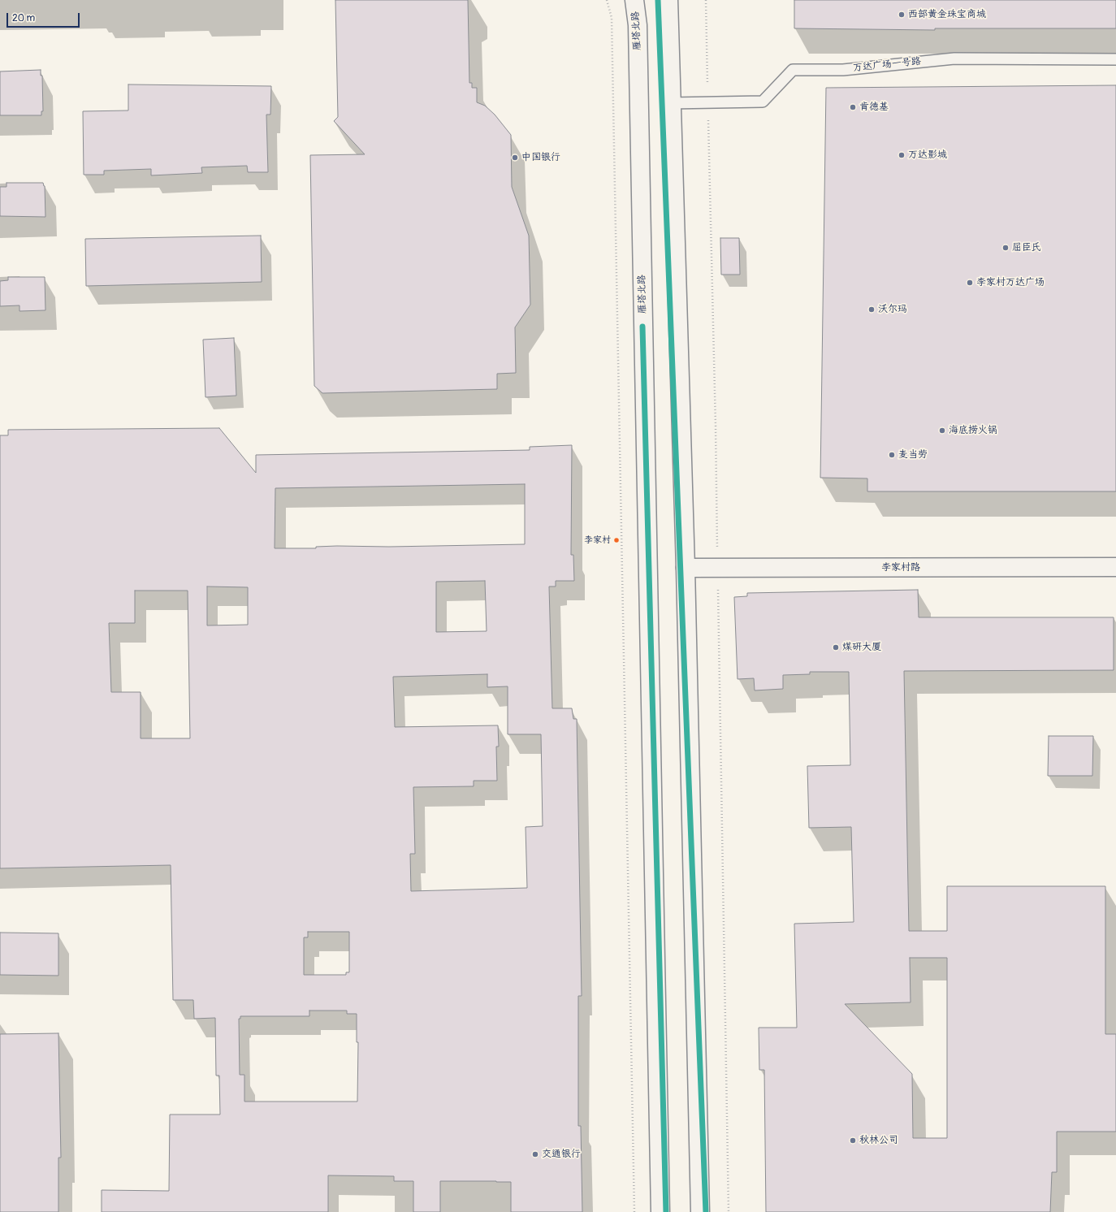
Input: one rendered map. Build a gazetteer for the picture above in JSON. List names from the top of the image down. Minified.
{"streets":{"main road":["雁塔北路","李家村路"],"lane":["万达广场一号路"]},"places":["西部黄金珠宝商城","肯德基","万达影城","中国银行","屈臣氏","李家村万达广场","沃尔玛","海底捞火锅","麦当劳","李家村","煤研大厦","秋林公司","交通银行"],"scale_bar":"20 m"}
